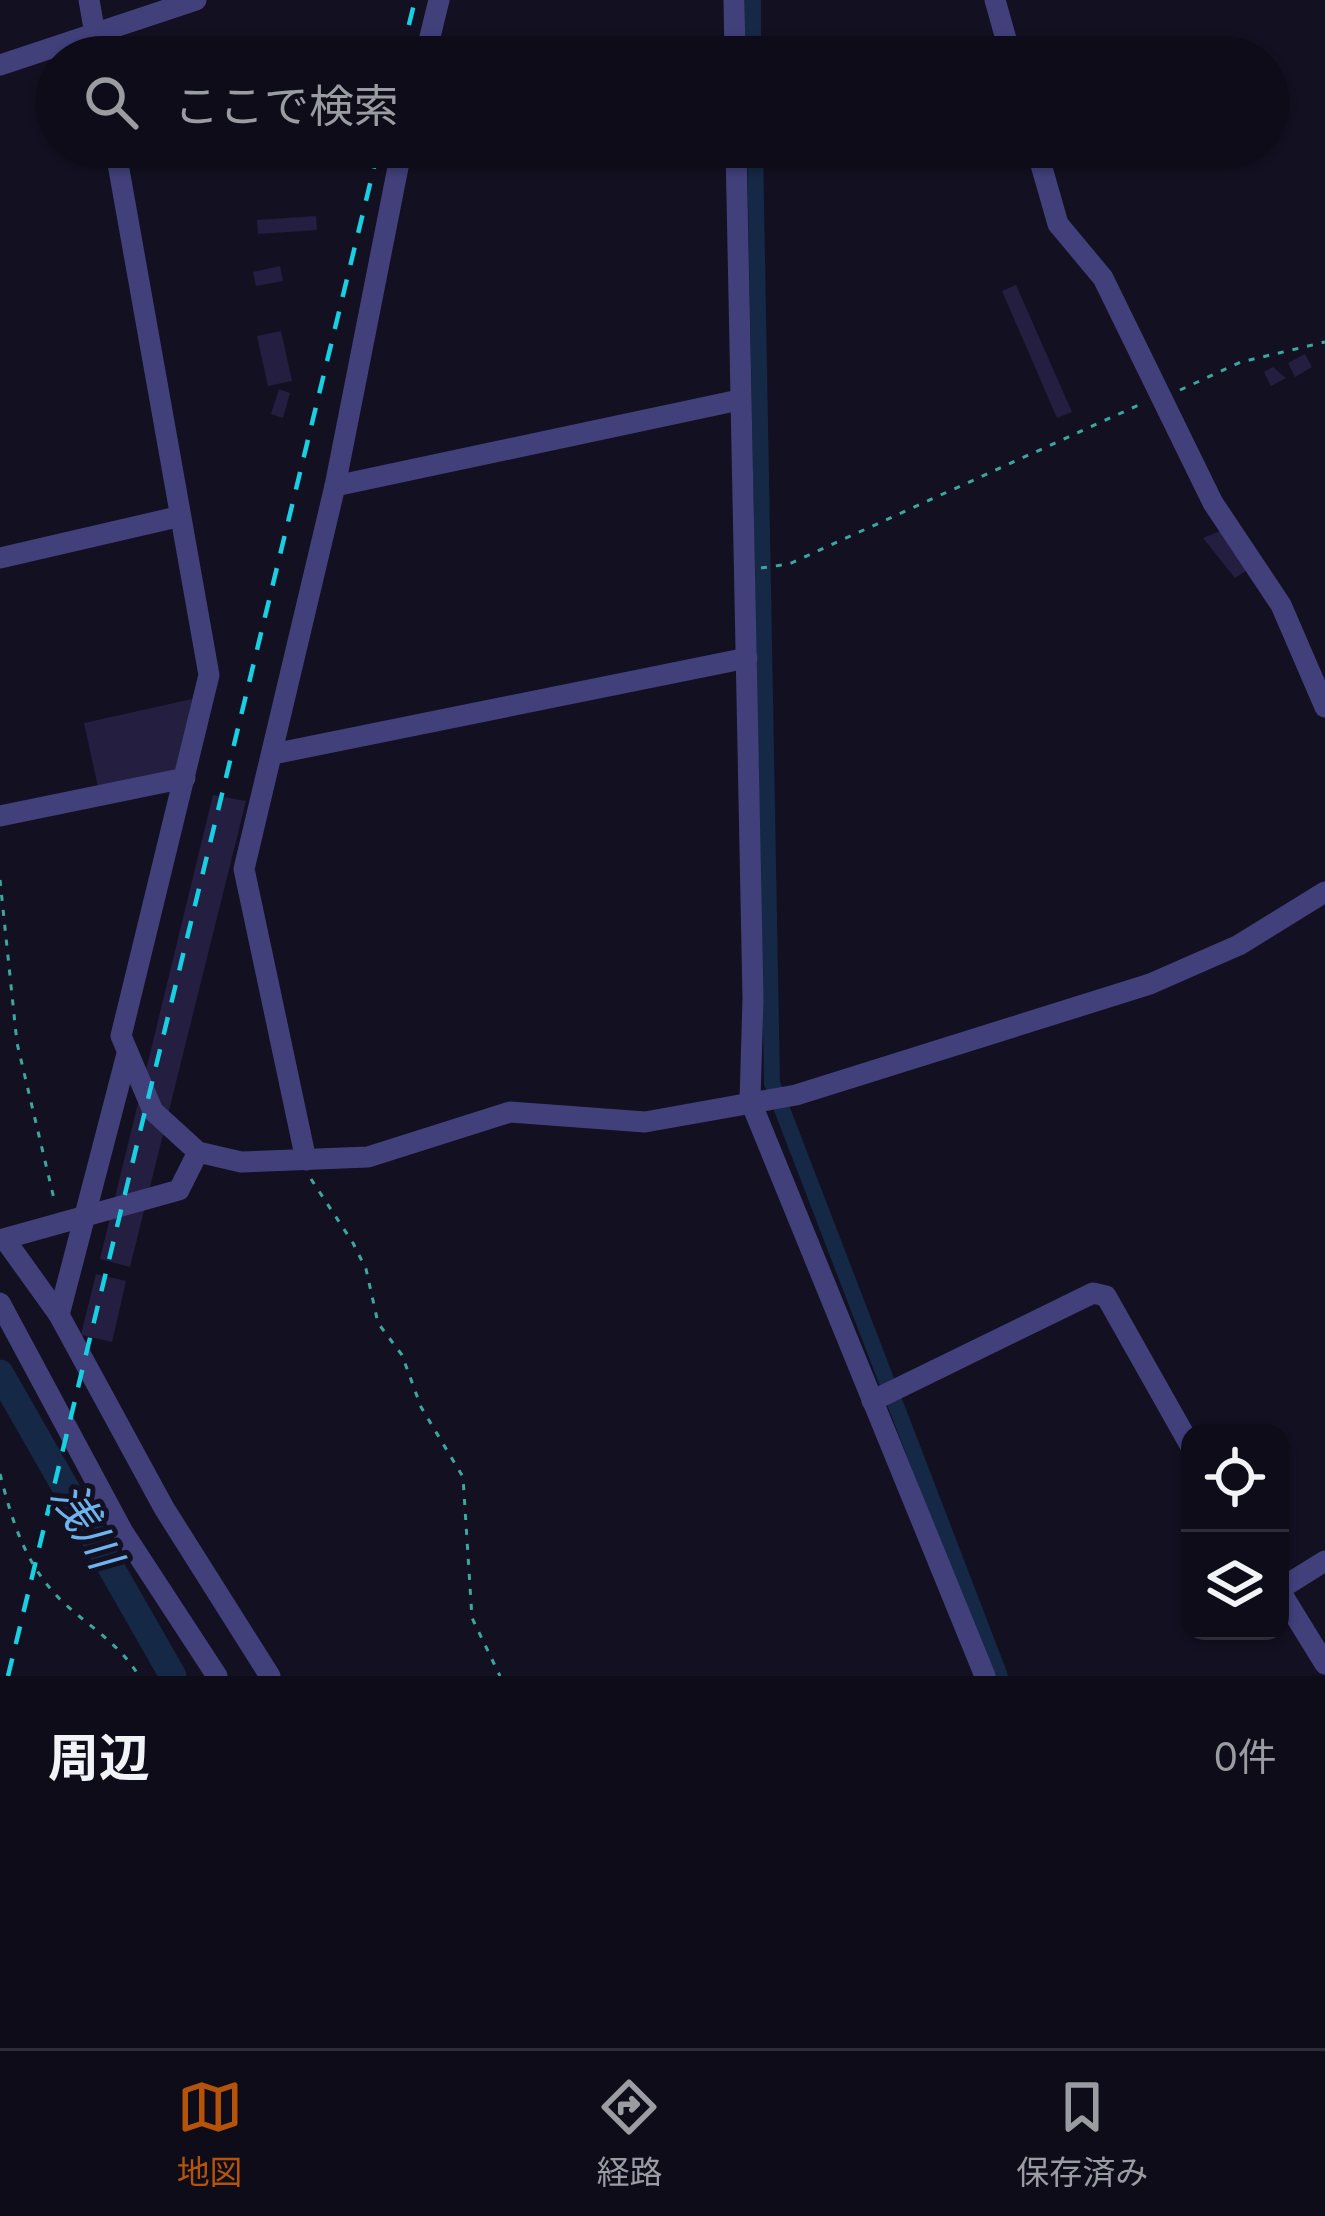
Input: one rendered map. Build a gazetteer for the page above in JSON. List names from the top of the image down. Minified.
{"water":["浅川"],"page":{"search":"ここで検索","heading":["周辺","0件"],"nav":["地図","経路","保存済み"]}}
